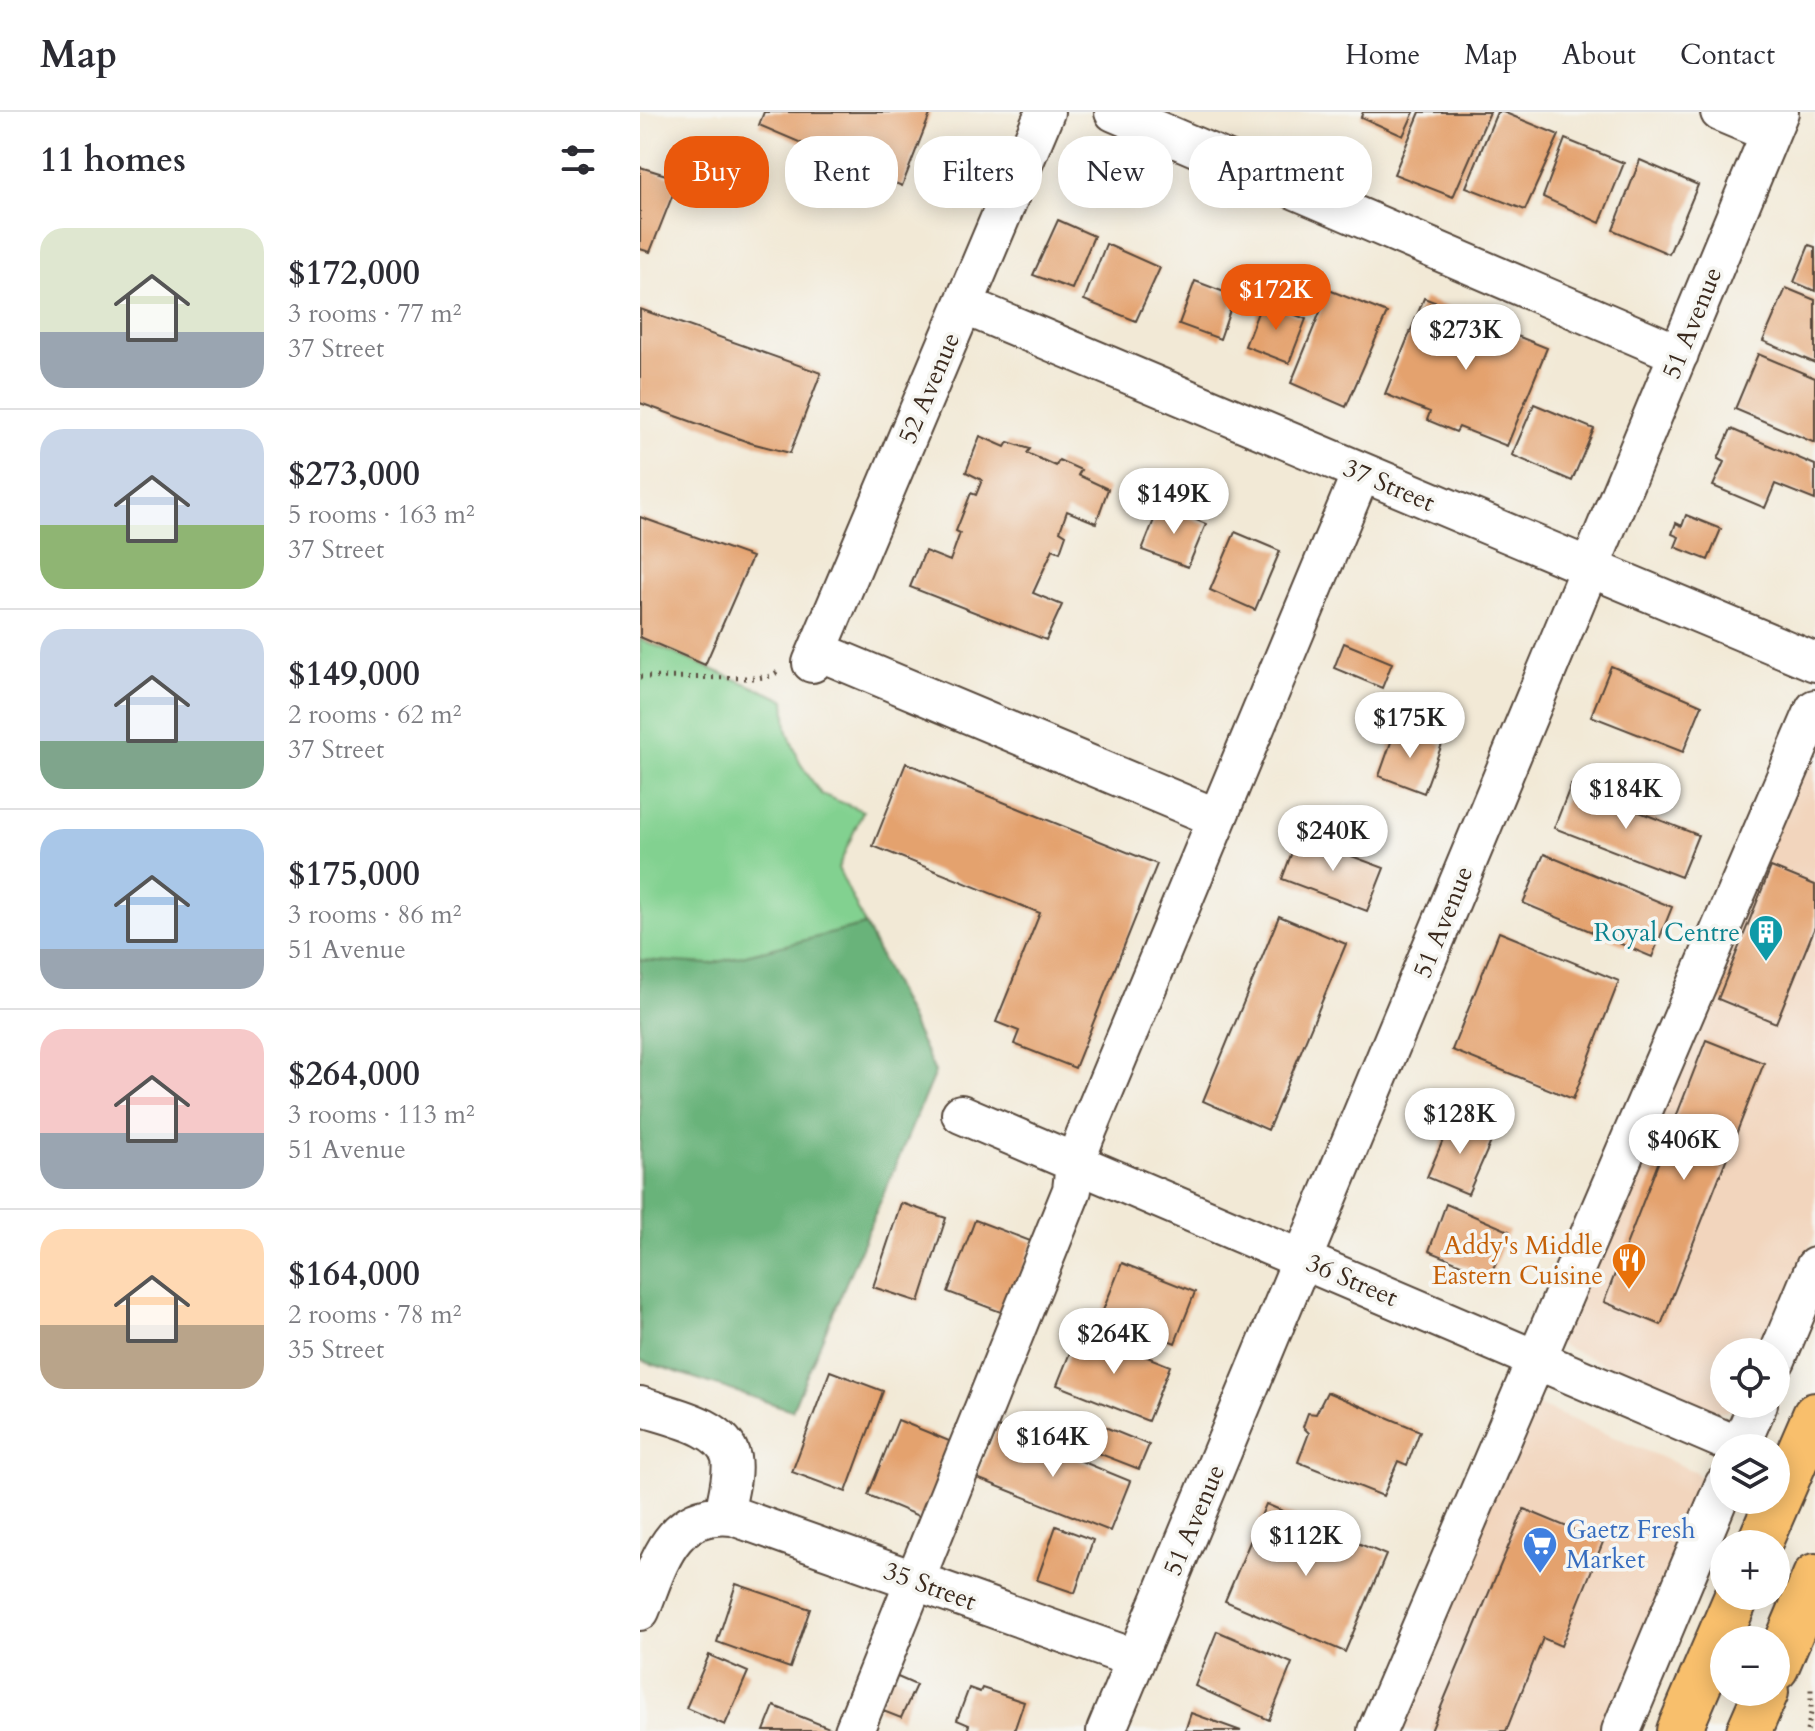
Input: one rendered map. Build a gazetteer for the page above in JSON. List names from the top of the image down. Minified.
{"streets":{"street":["51 Avenue","52 Avenue","37 Street","36 Street","35 Street"]},"crossings":[["51 Avenue","37 Street"],["51 Avenue","36 Street"],["51 Avenue","35 Street"],["52 Avenue","37 Street"]],"places":{"building":["Royal Centre"],"restaurant":["Addy's Middle Eastern Cuisine"],"supermarket":["Gaetz Fresh Market"]},"page":{"header":"Map","nav":["Home","Map","About","Contact"],"heading":"11 homes","chip":["Buy","Rent","Filters","New","Apartment"],"list":[{"name":"$172,000","note":"3 rooms · 77 m² · 37 Street"},{"name":"$273,000","note":"5 rooms · 163 m² · 37 Street"},{"name":"$149,000","note":"2 rooms · 62 m² · 37 Street"},{"name":"$175,000","note":"3 rooms · 86 m² · 51 Avenue"},{"name":"$264,000","note":"3 rooms · 113 m² · 51 Avenue"},{"name":"$164,000","note":"2 rooms · 78 m² · 35 Street"}],"price":["$172K","$273K","$149K","$175K","$184K","$240K","$128K","$406K","$264K","$164K","$112K"],"map_buttons":["+","−"]}}
